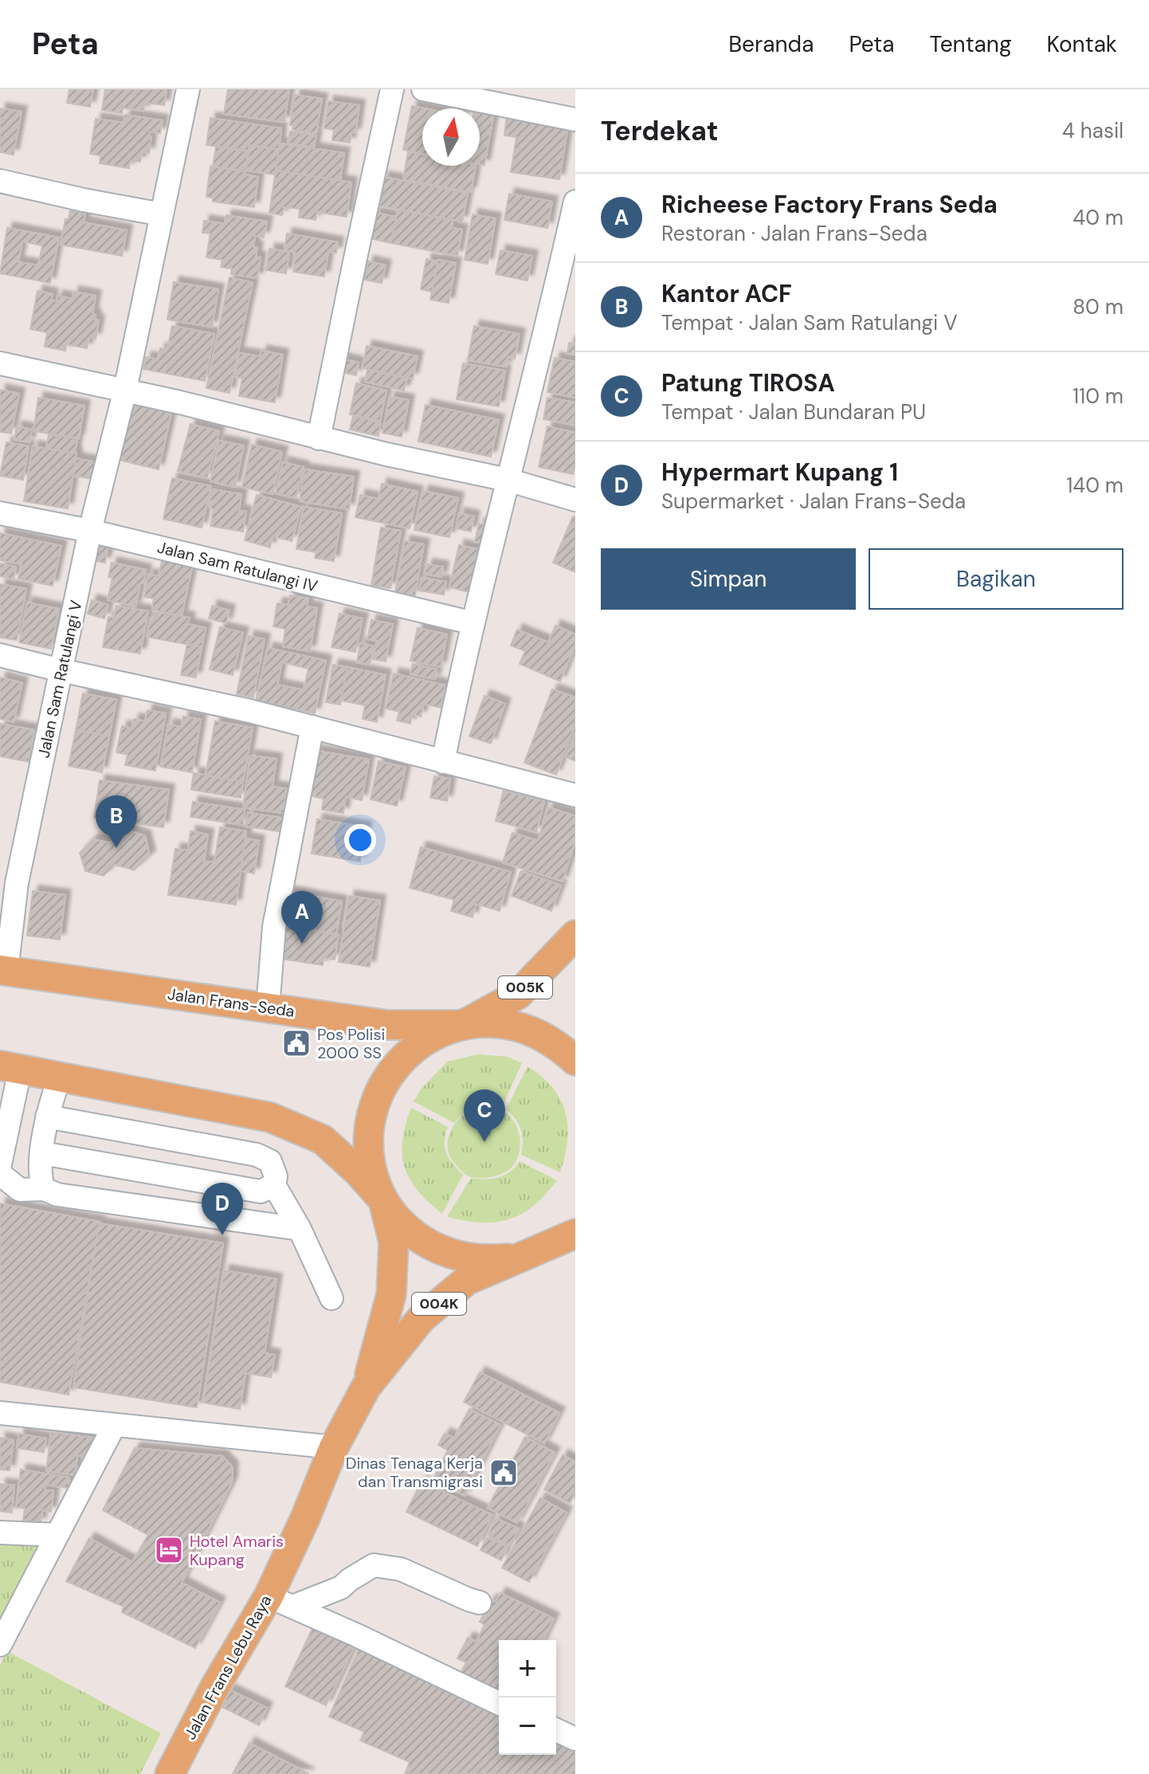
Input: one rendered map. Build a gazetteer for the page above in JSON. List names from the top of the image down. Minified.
{"streets":{"main road":["005K","Jalan Frans-Seda","004K","Jalan Frans Lebu Raya"],"street":["Jalan Sam Ratulangi IV","Jalan Sam Ratulangi V"]},"crossings":[["Jalan Sam Ratulangi IV","Jalan Sam Ratulangi V"],["Jalan Sam Ratulangi V","Jalan Frans-Seda"],["005K","Jalan Frans-Seda"]],"places":{"public building":["Pos Polisi 2000 SS","Dinas Tenaga Kerja dan Transmigrasi"],"hotel":["Hotel Amaris Kupang"]},"north":"top","page":{"header":"Peta","nav":["Beranda","Peta","Tentang","Kontak"],"heading":["Terdekat","4 hasil"],"list":[{"mark":"A","name":"Richeese Factory Frans Seda","note":"Restoran · Jalan Frans-Seda","value":"40 m"},{"mark":"B","name":"Kantor ACF","note":"Tempat · Jalan Sam Ratulangi V","value":"80 m"},{"mark":"C","name":"Patung TIROSA","note":"Tempat · Jalan Bundaran PU","value":"110 m"},{"mark":"D","name":"Hypermart Kupang 1","note":"Supermarket · Jalan Frans-Seda","value":"140 m"}],"buttons":["Simpan","Bagikan"],"pins":["B","A","C","D"],"map_buttons":["+","−"]}}
